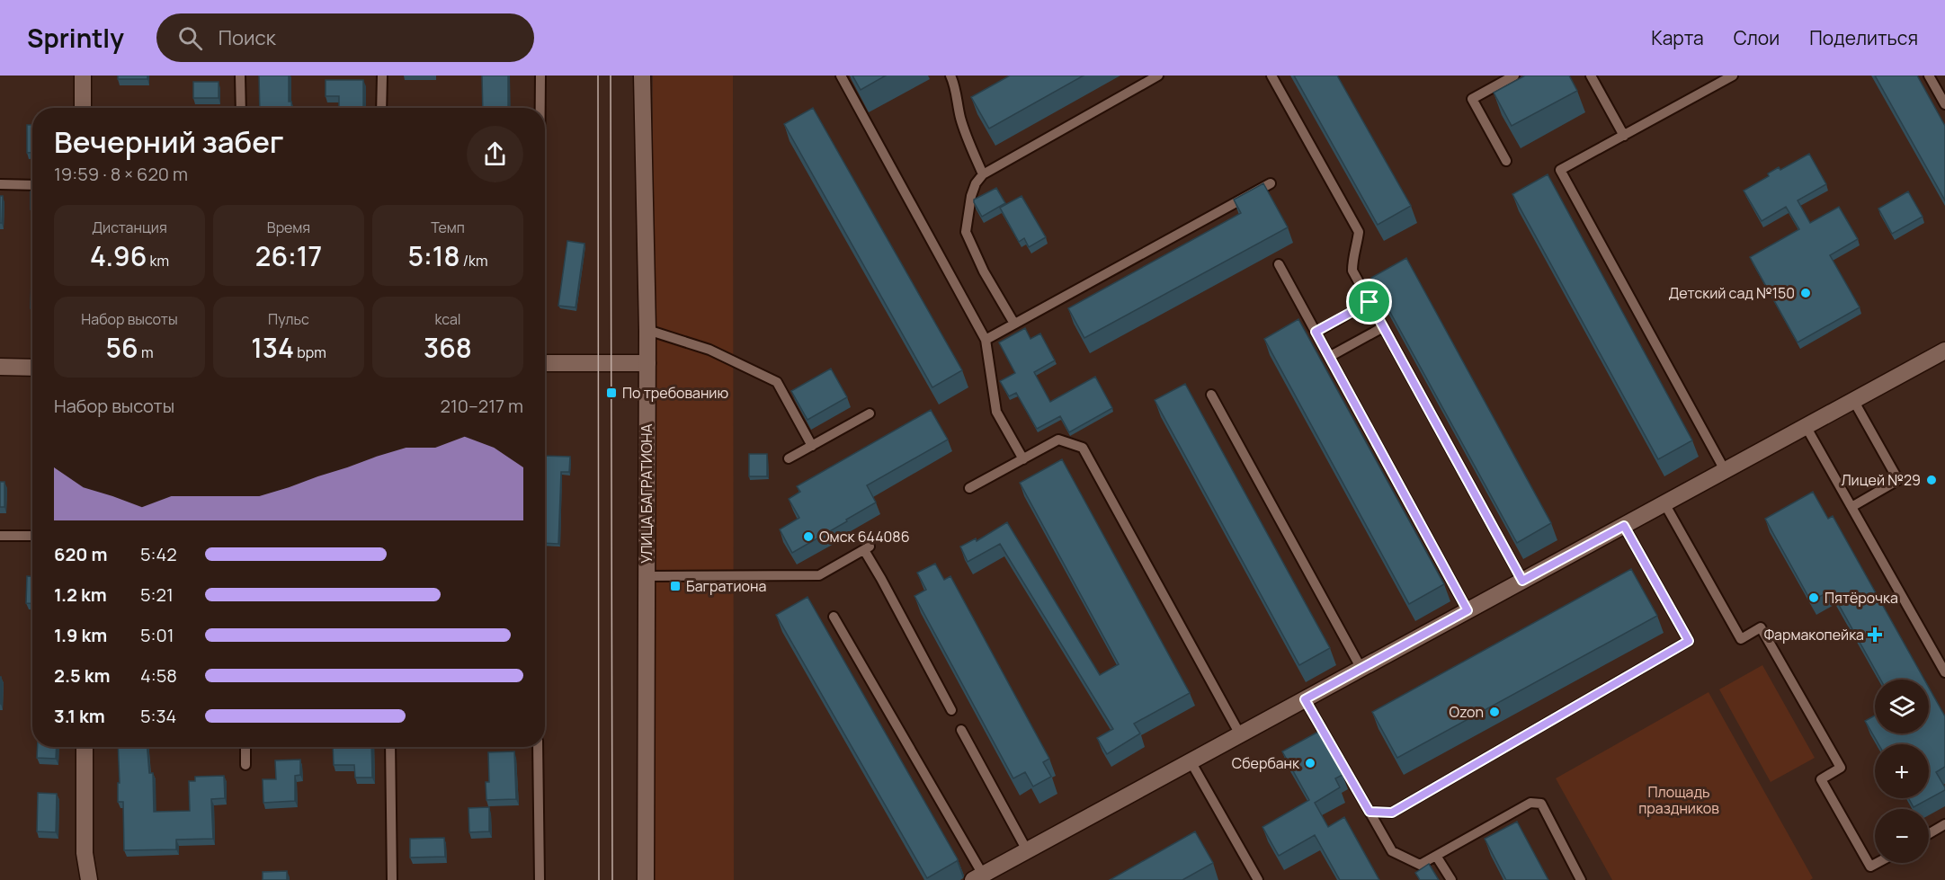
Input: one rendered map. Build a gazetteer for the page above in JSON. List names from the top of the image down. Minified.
{"streets":{"street":["УЛИЦА БАГРАТИОНА"]},"parks":["Площадь праздников"],"places":{"other":["Детский сад №150","Лицей №29","Омск 644086","Пятёрочка","Ozon","Сбербанк"],"transit":["По требованию","Багратиона"],"health":["Фармакопейка"]},"page":{"header":"Sprintly","search":"Поиск","nav":["Карта","Слои","Поделиться"],"heading":["Вечерний забег","19:59 · 8 × 620 m"],"stats":[["Дистанция","4.96 km"],["Время","26:17"],["Темп","5:18 /km"],["Набор высоты","56 m"],["Пульс","134 bpm"],["kcal","368"]],"chart":["Набор высоты","210–217 m"],"list":[{"name":"620 m","note":"5:42"},{"name":"1.2 km","note":"5:21"},{"name":"1.9 km","note":"5:01"},{"name":"2.5 km","note":"4:58"},{"name":"3.1 km","note":"5:34"}],"map_buttons":["+","−"]}}
